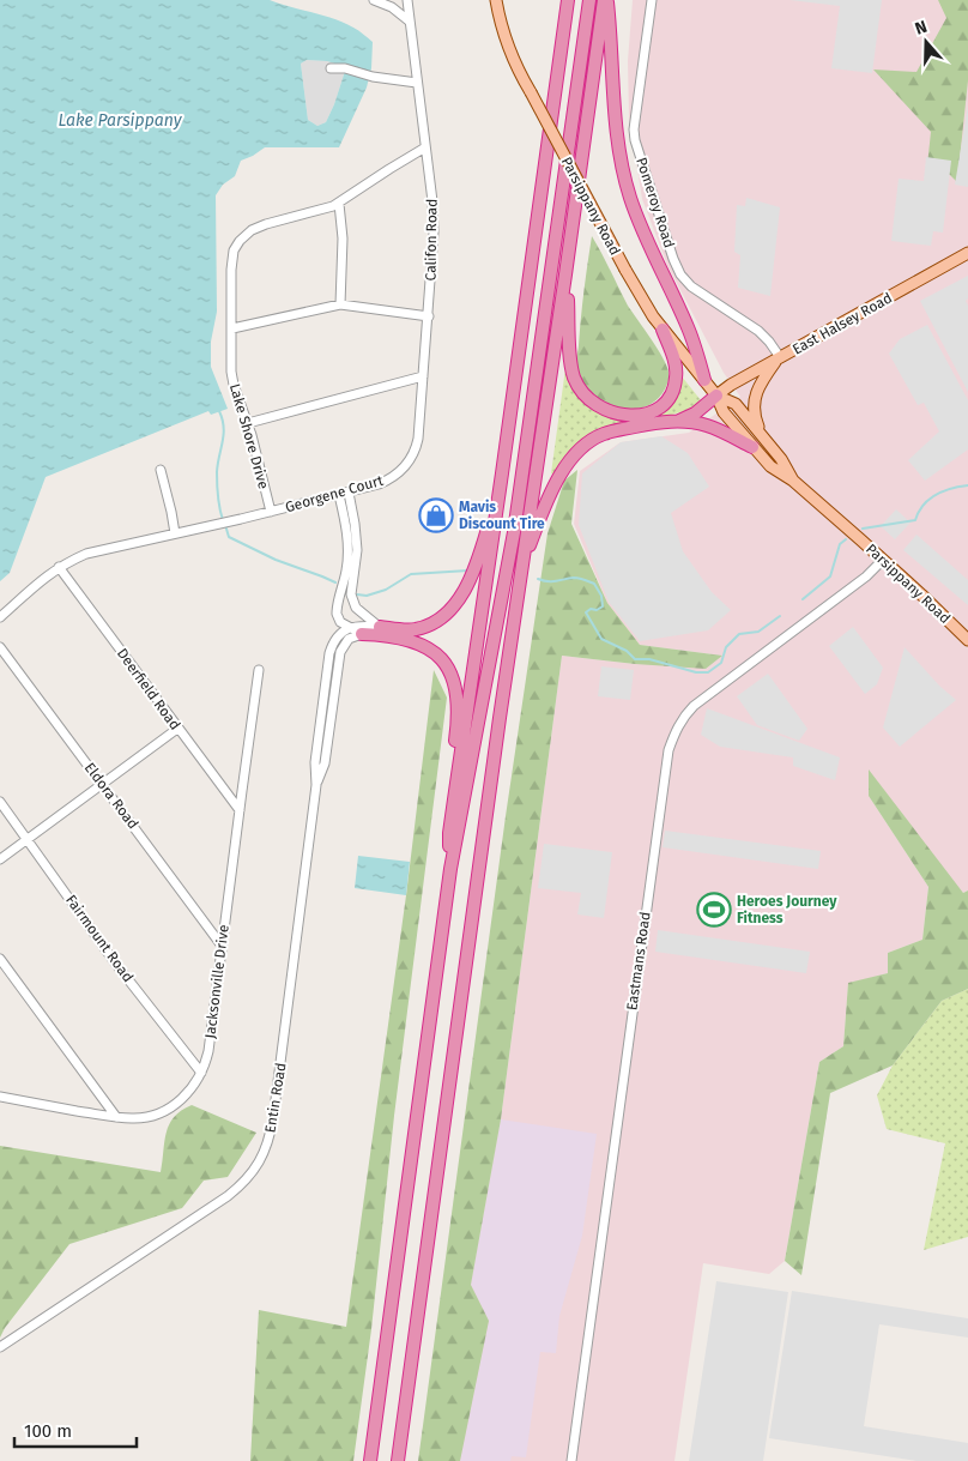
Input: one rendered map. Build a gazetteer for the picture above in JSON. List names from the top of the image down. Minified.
{"streets":{"main road":["Parsippany Road","East Halsey Road"],"street":["Pomeroy Road","Califon Road","Lake Shore Drive","Georgene Court","Deerfield Road","Eldora Road","Fairmount Road","Eastmans Road","Jacksonville Drive","Entin Road"]},"crossings":[["Pomeroy Road","East Halsey Road"],["Parsippany Road","East Halsey Road"],["Parsippany Road","Eastmans Road"],["Califon Road","Lake Shore Drive"],["Califon Road","Georgene Court"],["Lake Shore Drive","Georgene Court"],["Deerfield Road","Jacksonville Drive"],["Eldora Road","Jacksonville Drive"],["Fairmount Road","Jacksonville Drive"]],"water":["Lake Parsippany"],"places":{"shop":["Mavis Discount Tire"],"sports":["Heroes Journey Fitness"]},"scale_bar":"100 m","north":"top"}
